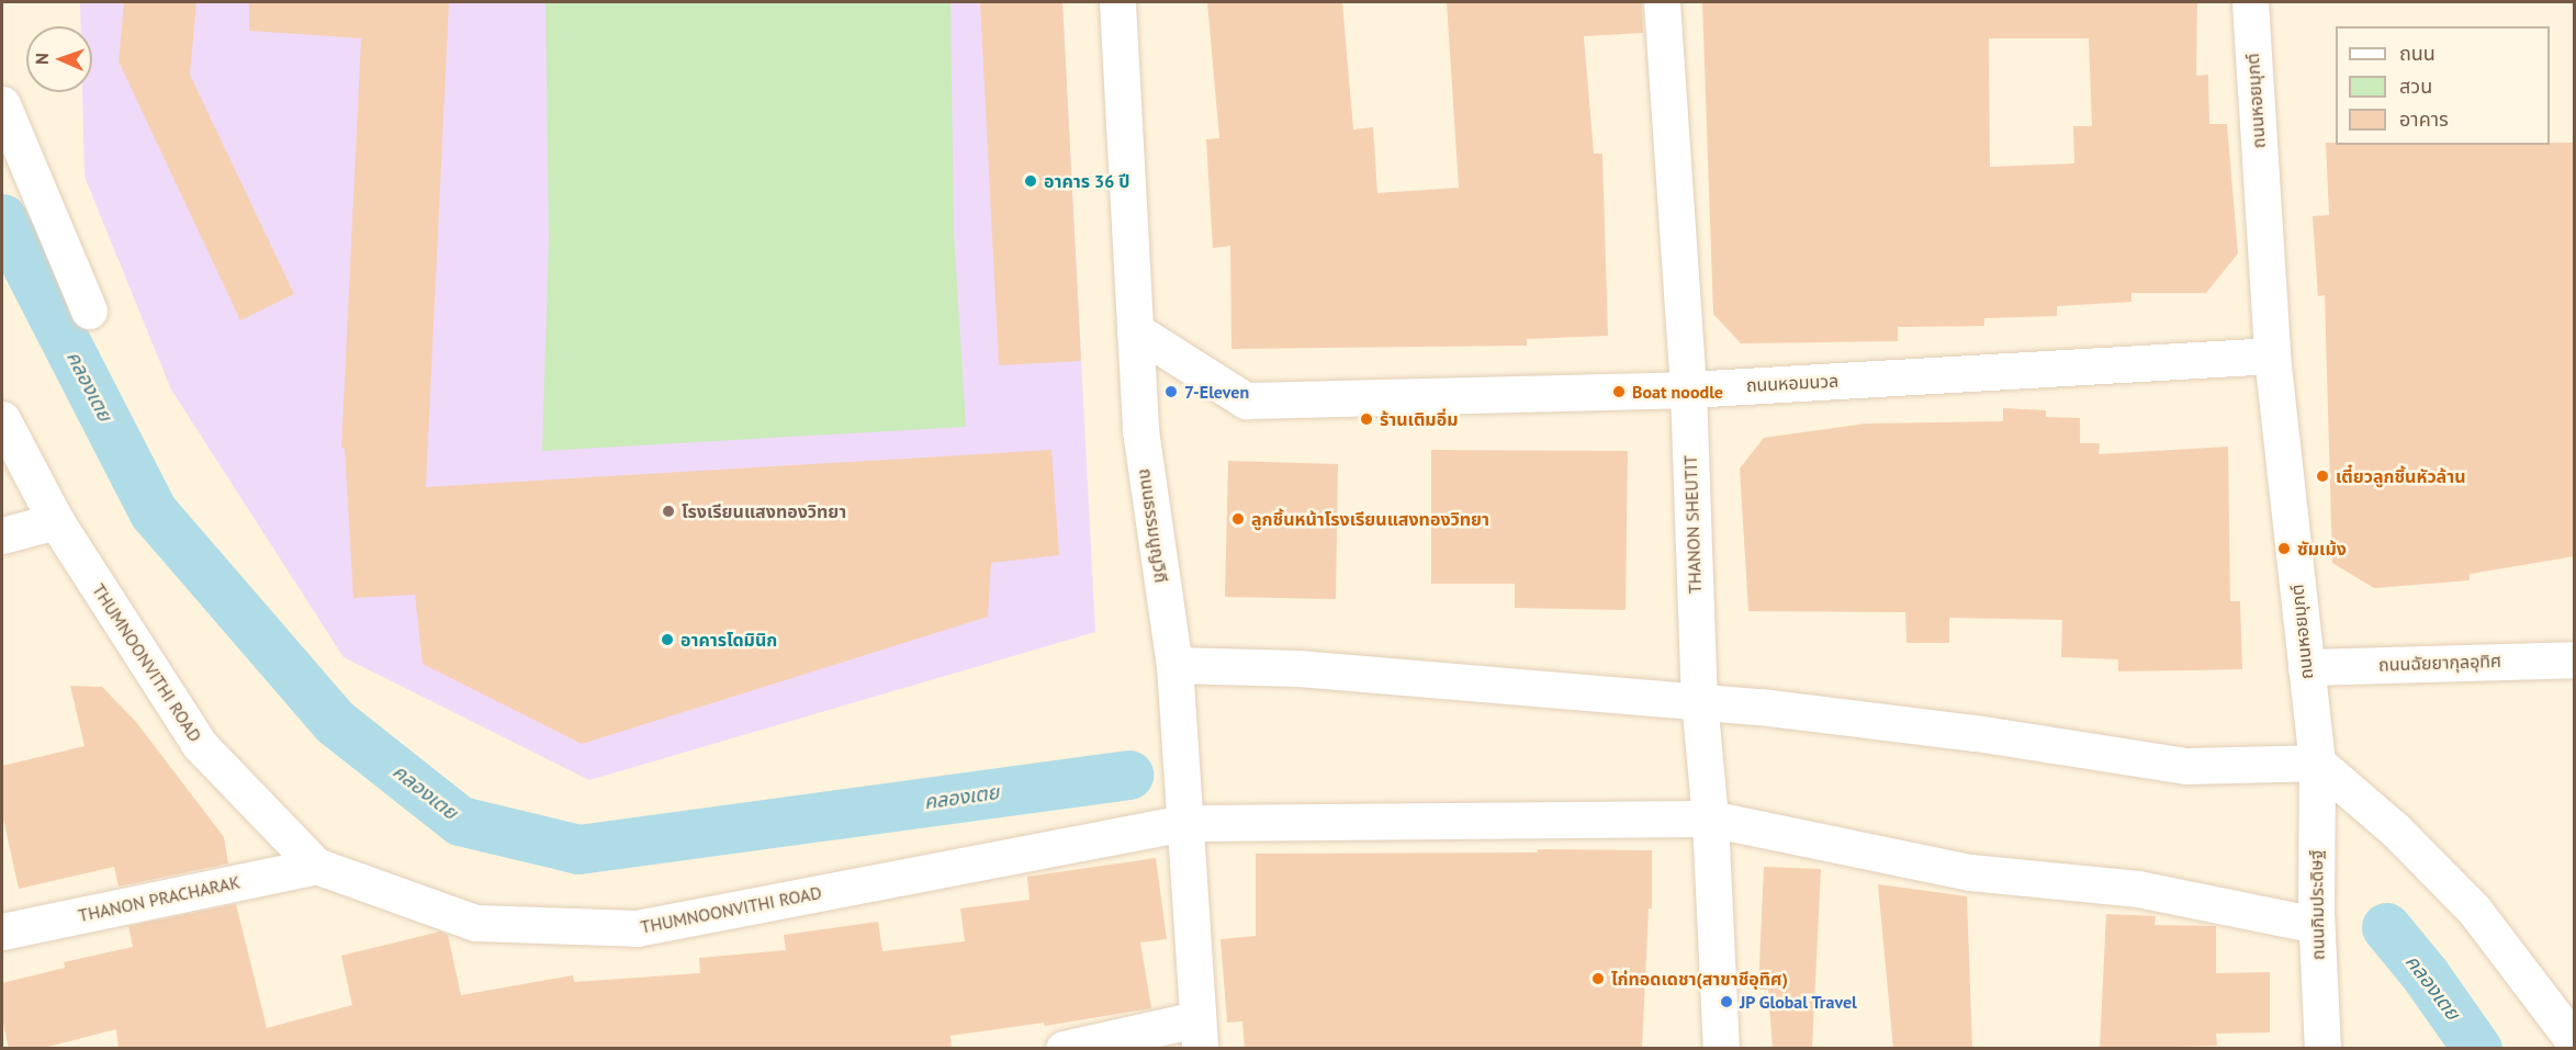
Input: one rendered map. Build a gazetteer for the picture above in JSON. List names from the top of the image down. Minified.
{"streets":{"street":["ถนนหอยมุกต์","ถนนหอมนวล","THANON SHEUTIT","ถนนธรรมนูญวิถี","THUMNOONVITHI ROAD","ถนนฉัยยากุลอุทิศ","THANON PRACHARAK","ถนนกิมประดิษฐ์"]},"crossings":[["ถนนหอยมุกต์","ถนนหอมนวล"],["ถนนหอยมุกต์","ถนนฉัยยากุลอุทิศ"],["ถนนหอยมุกต์","ถนนกิมประดิษฐ์"],["ถนนหอมนวล","THANON SHEUTIT"],["ถนนหอมนวล","ถนนธรรมนูญวิถี"],["THANON SHEUTIT","THUMNOONVITHI ROAD"],["ถนนธรรมนูญวิถี","THUMNOONVITHI ROAD"],["THUMNOONVITHI ROAD","THANON PRACHARAK"],["THUMNOONVITHI ROAD","ถนนกิมประดิษฐ์"]],"water":["คลองเตย"],"places":["อาคาร 36 ปี","7-Eleven","Boat noodle","ร้านเติมอิ่ม","เตี๋ยวลูกชิ้นหัวล้าน","โรงเรียนแสงทองวิทยา","ลูกชิ้นหน้าโรงเรียนแสงทองวิทยา","ซัมเม้ง","อาคารโดมินิก","ไก่ทอดเดชา(สาขาชีอุทิศ)","JP Global Travel"],"legend":["ถนน","สวน","อาคาร"],"north":"left"}
